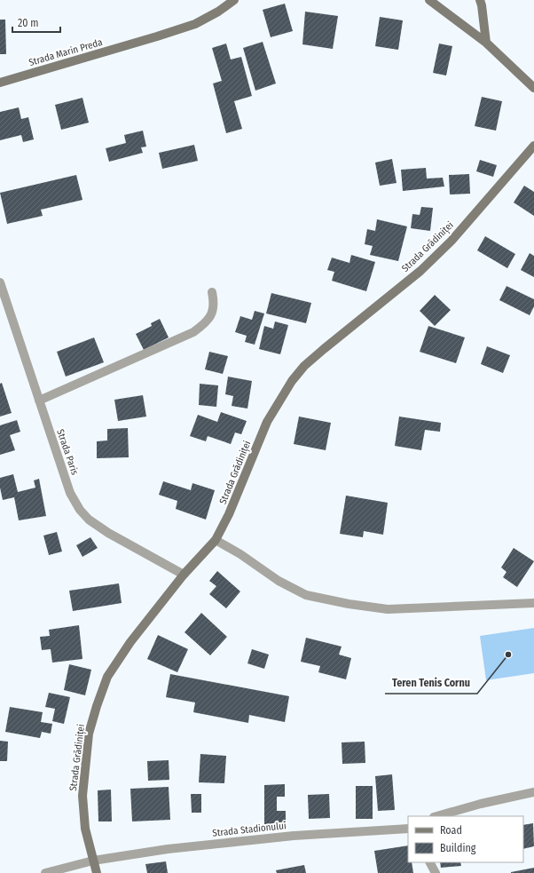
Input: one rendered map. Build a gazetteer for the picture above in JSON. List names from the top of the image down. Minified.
{"streets":{"street":["Strada Marin Preda","Strada Grădiniței","Strada Paris","Strada Stadionului"]},"crossings":[["Strada Grădiniței","Strada Paris"],["Strada Grădiniței","Strada Stadionului"]],"places":["Teren Tenis Cornu"],"legend":["Road","Building"],"scale_bar":"20 m"}
